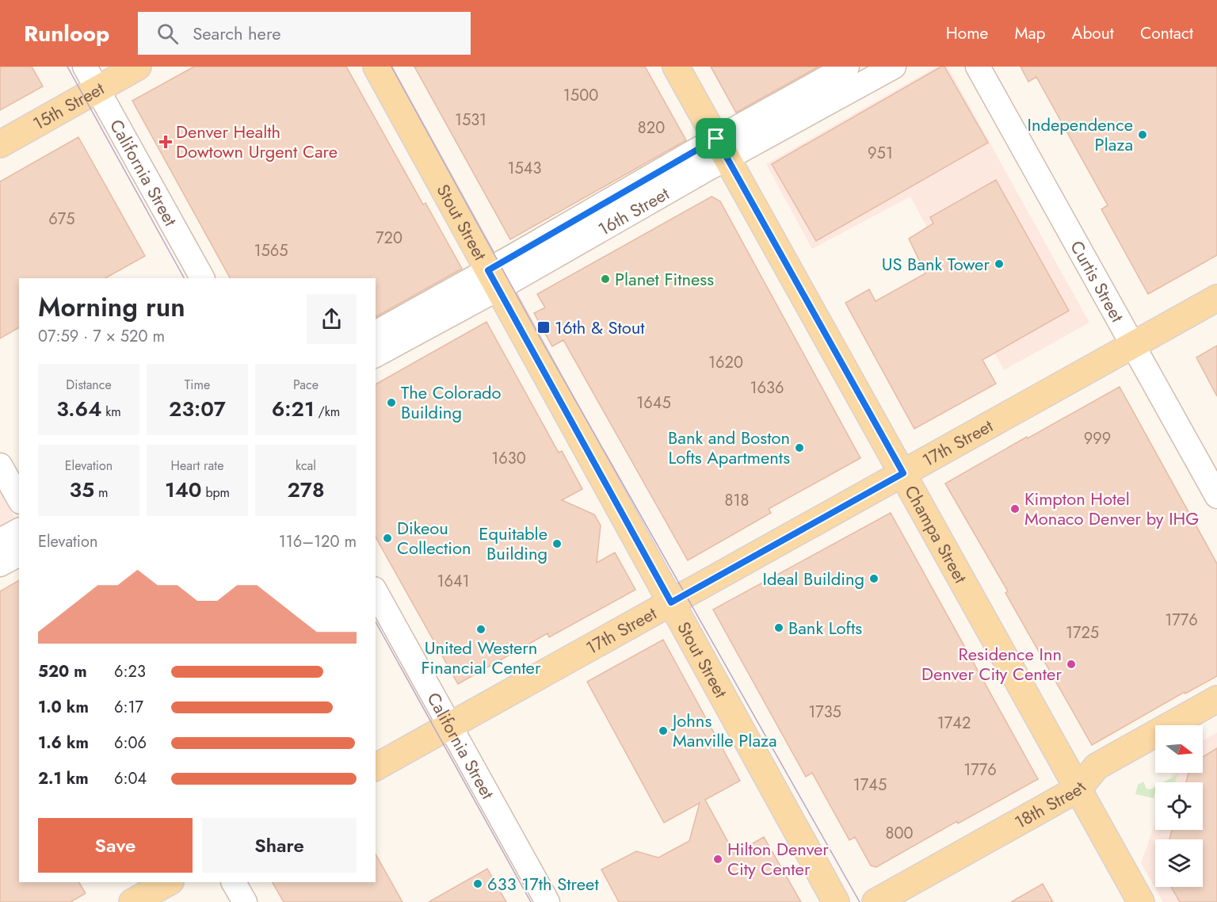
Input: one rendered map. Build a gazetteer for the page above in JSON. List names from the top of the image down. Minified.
{"streets":{"main road":["15th Street","Stout Street","17th Street","Champa Street","18th Street"],"street":["California Street","16th Street","Curtis Street"]},"crossings":[["15th Street","California Street"],["California Street","17th Street"],["16th Street","Stout Street"],["16th Street","Champa Street"],["Stout Street","17th Street"],["Curtis Street","17th Street"],["17th Street","Champa Street"],["Champa Street","18th Street"]],"places":{"other":["Independence Plaza","US Bank Tower","Planet Fitness","The Colorado Building","Bank and Boston Lofts Apartments","Kimpton Hotel Monaco Denver by IHG","Dikeou Collection","Equitable Building","Ideal Building","Bank Lofts","United Western Financial Center","Residence Inn Denver City Center","Johns Manville Plaza","Hilton Denver City Center","633 17th Street"],"health":["Denver Health Dowtown Urgent Care"],"transit":["16th & Stout"]},"house_numbers":["1500","1531","820","951","1543","675","720","1565","1620","1636","1645","999","1630","818","1641","1776","1725","1735","1742","1776","1745","800"],"north":"right","page":{"header":"Runloop","search":"Search here","nav":["Home","Map","About","Contact"],"heading":["Morning run","07:59 · 7 × 520 m"],"stats":[["Distance","3.64 km"],["Time","23:07"],["Pace","6:21 /km"],["Elevation","35 m"],["Heart rate","140 bpm"],["kcal","278"]],"chart":["Elevation","116–120 m"],"list":[{"name":"520 m","note":"6:23"},{"name":"1.0 km","note":"6:17"},{"name":"1.6 km","note":"6:06"},{"name":"2.1 km","note":"6:04"}],"buttons":["Save","Share"]}}
